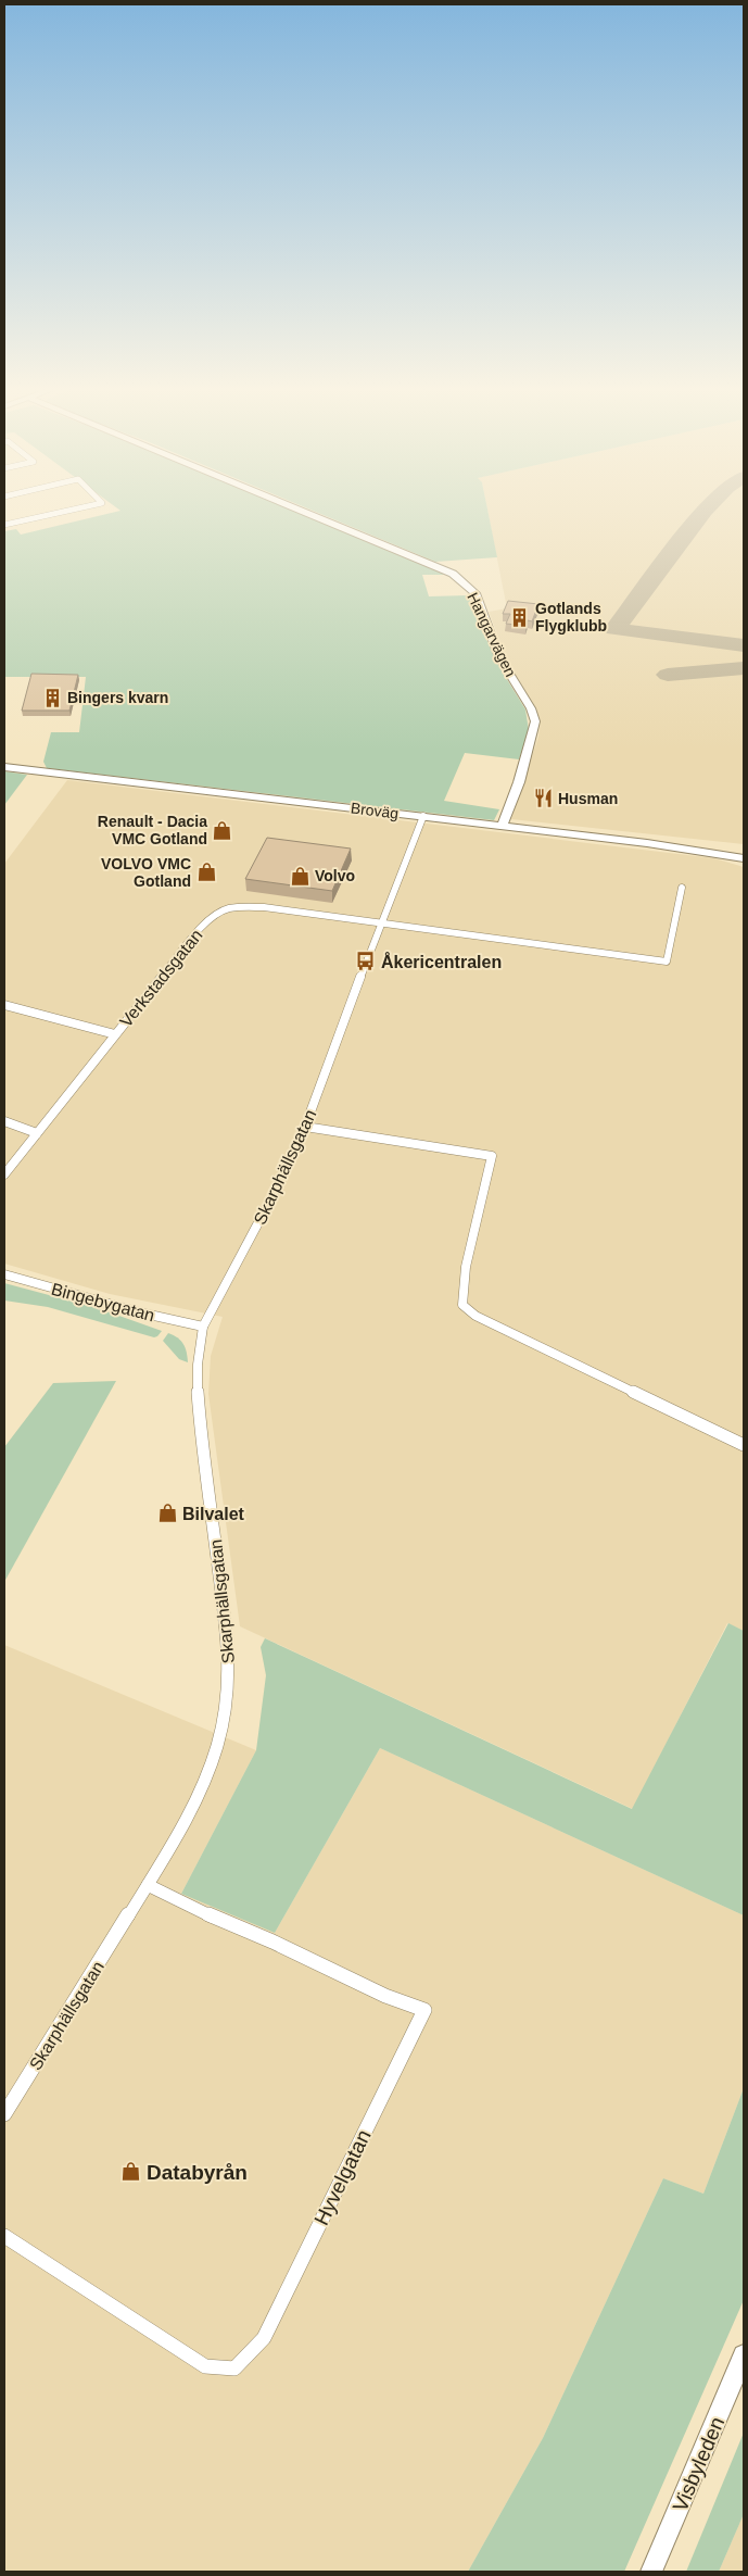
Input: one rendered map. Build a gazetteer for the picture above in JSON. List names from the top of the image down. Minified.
{"streets":{"street":["Hangarvägen","Broväg","Verkstadsgatan","Skarphällsgatan","Bingebygatan","Hyvelgatan","Visbyleden"]},"crossings":[["Hangarvägen","Broväg"],["Broväg","Skarphällsgatan"],["Verkstadsgatan","Skarphällsgatan"],["Skarphällsgatan","Bingebygatan"],["Skarphällsgatan","Hyvelgatan"]],"places":{"building":["Gotlands Flygklubb","Bingers kvarn"],"restaurant":["Husman"],"shop":["Renault - Dacia VMC Gotland","VOLVO VMC Gotland","Volvo","Bilvalet","Databyrån"],"bus stop":["Åkericentralen"]}}
